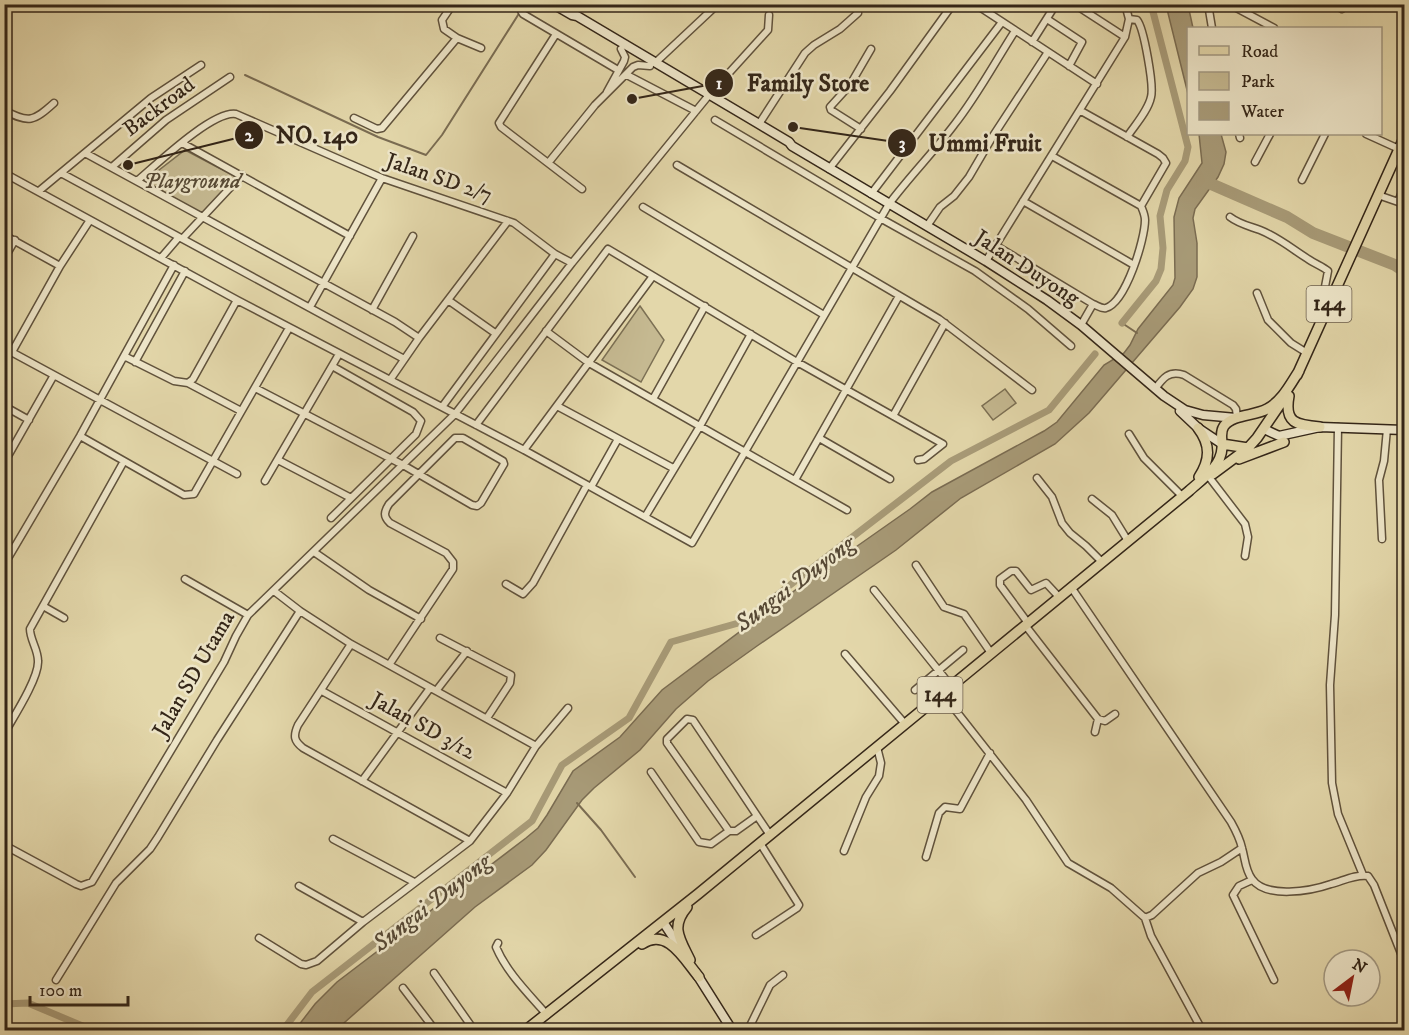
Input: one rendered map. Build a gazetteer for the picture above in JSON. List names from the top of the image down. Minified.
{"streets":{"main road":["Jalan Duyong","144"],"street":["Backroad","Jalan SD 2/7","Jalan SD Utama","Jalan SD 3/12"]},"crossings":[["Jalan SD 2/7","Jalan SD Utama"],["Jalan Duyong","144"],["Jalan Duyong","Jalan SD Utama"]],"water":["Sungai Duyong"],"parks":["Playground"],"places":["Family Store","Ummi Fruit","NO. 140"],"legend":["Road","Park","Water"],"scale_bar":"100 m","north":"top right"}
